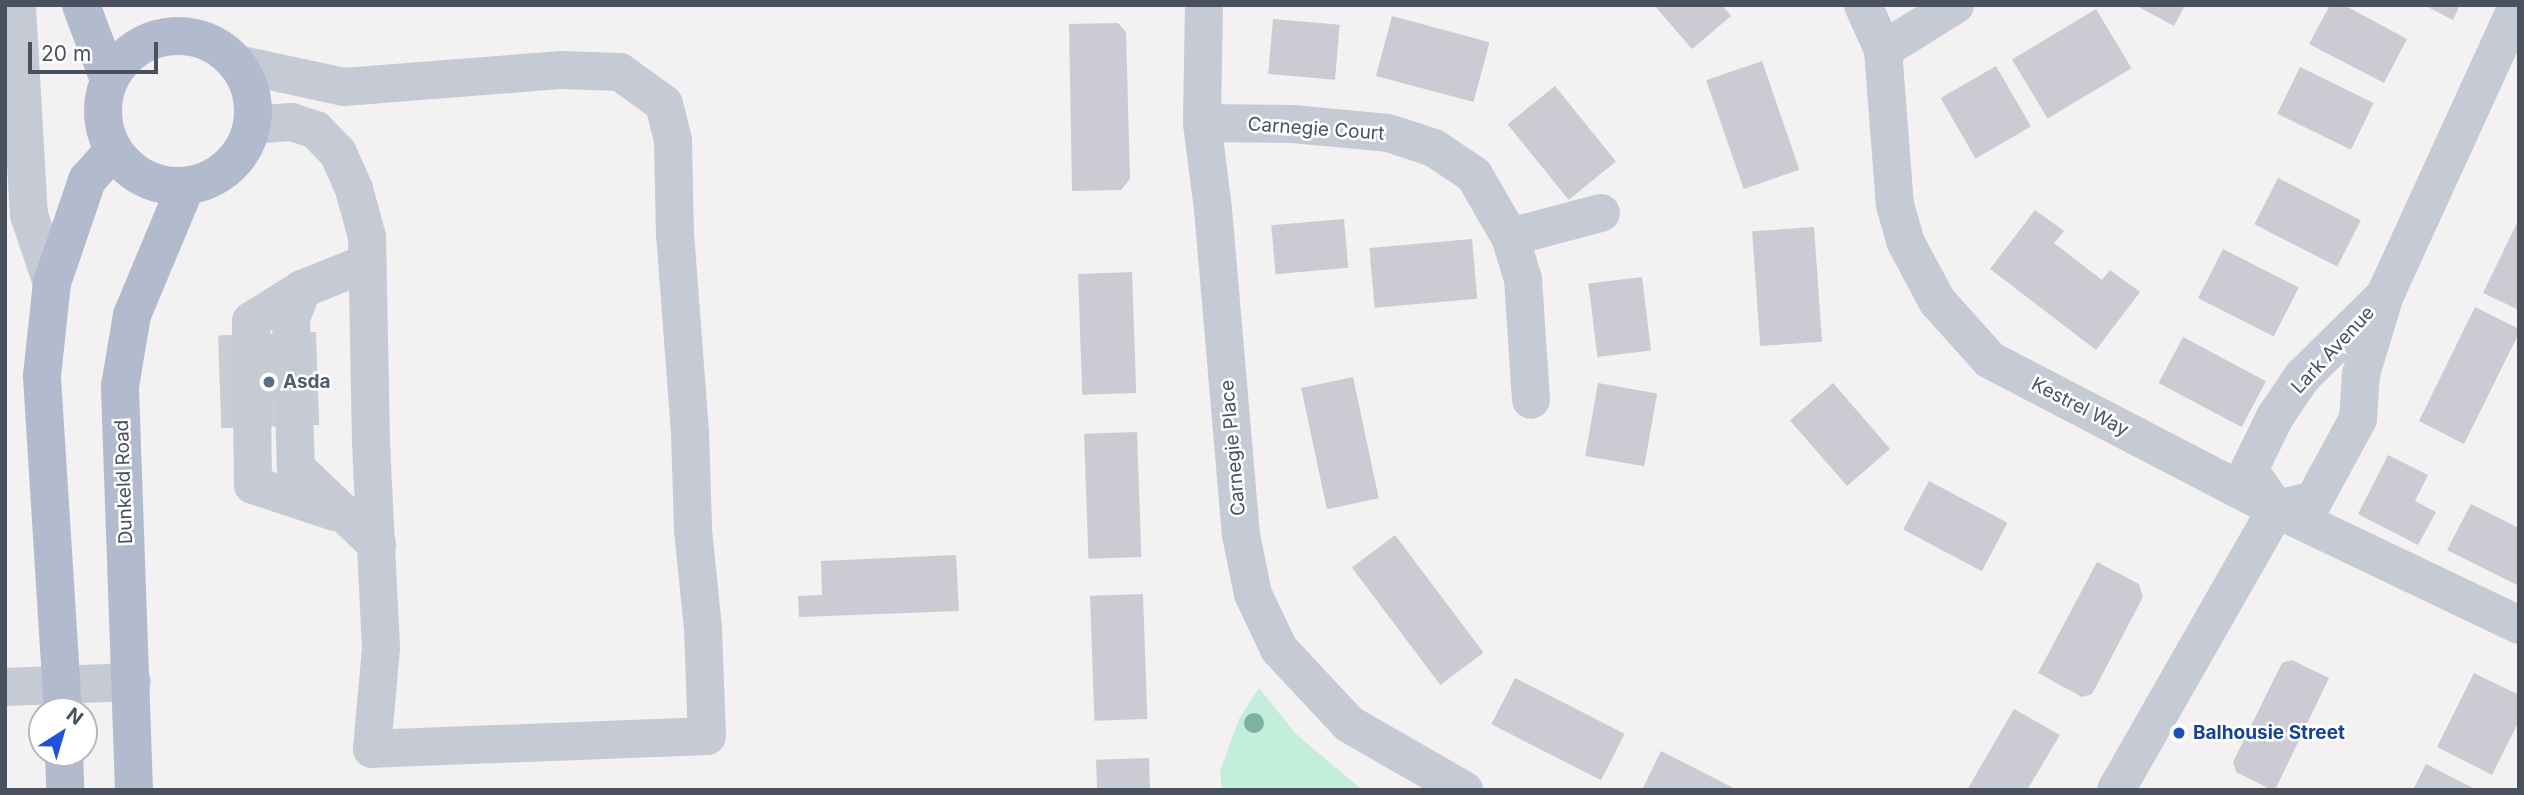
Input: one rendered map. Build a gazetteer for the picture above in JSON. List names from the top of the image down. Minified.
{"streets":{"main road":["Dunkeld Road"],"street":["Carnegie Court","Lark Avenue","Kestrel Way","Carnegie Place"]},"crossings":[["Carnegie Court","Carnegie Place"],["Lark Avenue","Kestrel Way"]],"places":["Asda","Balhousie Street"],"scale_bar":"20 m","north":"top right"}
